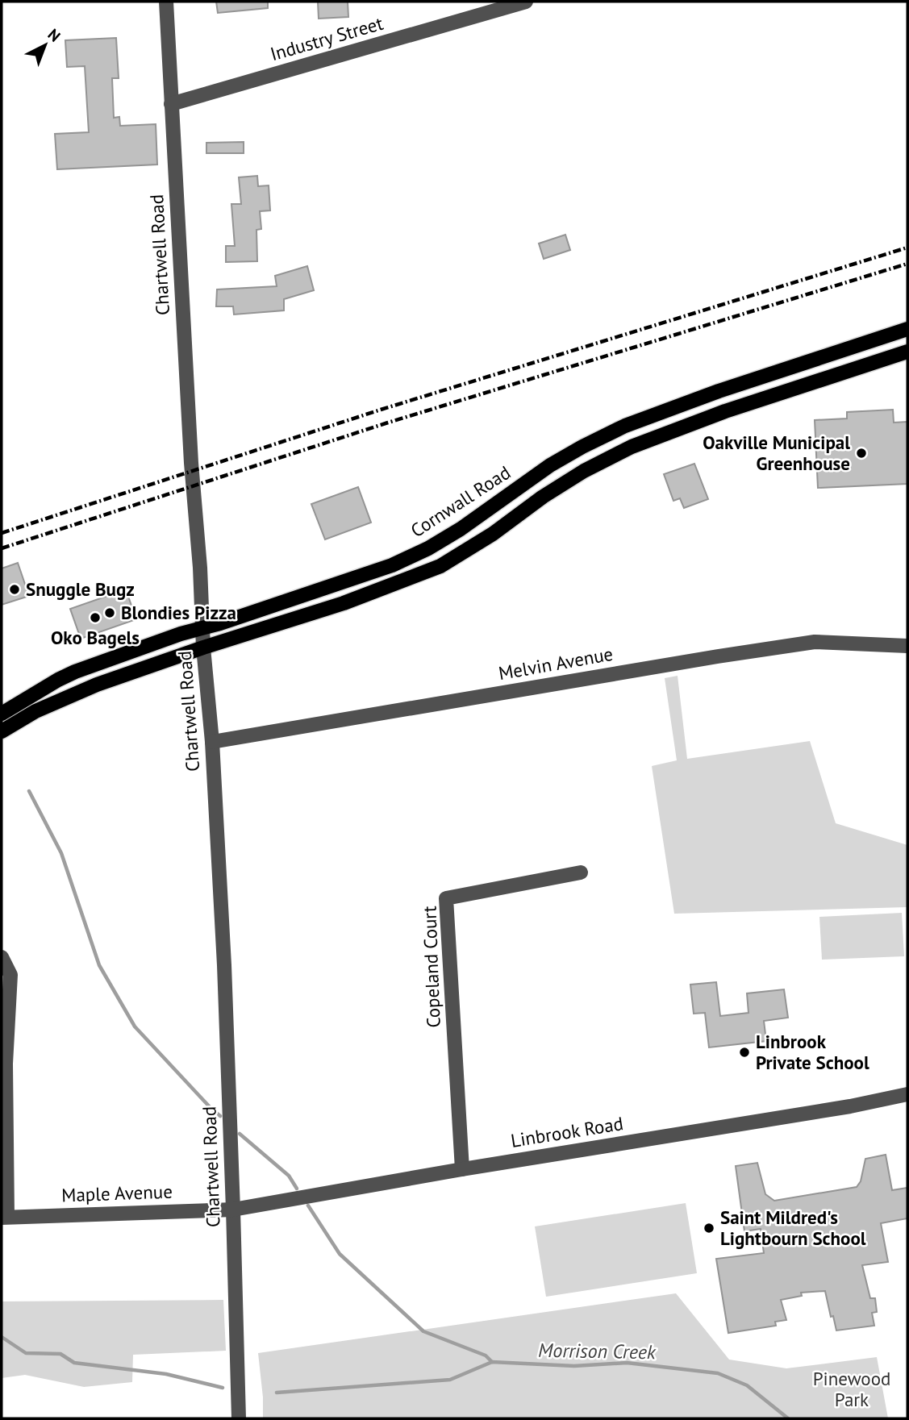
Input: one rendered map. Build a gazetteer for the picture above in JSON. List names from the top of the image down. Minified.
{"streets":{"main road":["Cornwall Road"],"street":["Industry Street","Chartwell Road","Melvin Avenue","Copeland Court","Linbrook Road","Maple Avenue"]},"crossings":[["Industry Street","Chartwell Road"],["Chartwell Road","Cornwall Road"],["Chartwell Road","Melvin Avenue"],["Chartwell Road","Linbrook Road"],["Chartwell Road","Maple Avenue"],["Copeland Court","Linbrook Road"],["Linbrook Road","Maple Avenue"]],"water":["Morrison Creek"],"parks":["Pinewood Park"],"places":["Oakville Municipal Greenhouse","Snuggle Bugz","Blondies Pizza","Oko Bagels","Linbrook Private School","Saint Mildred's Lightbourn School"],"north":"top right"}
